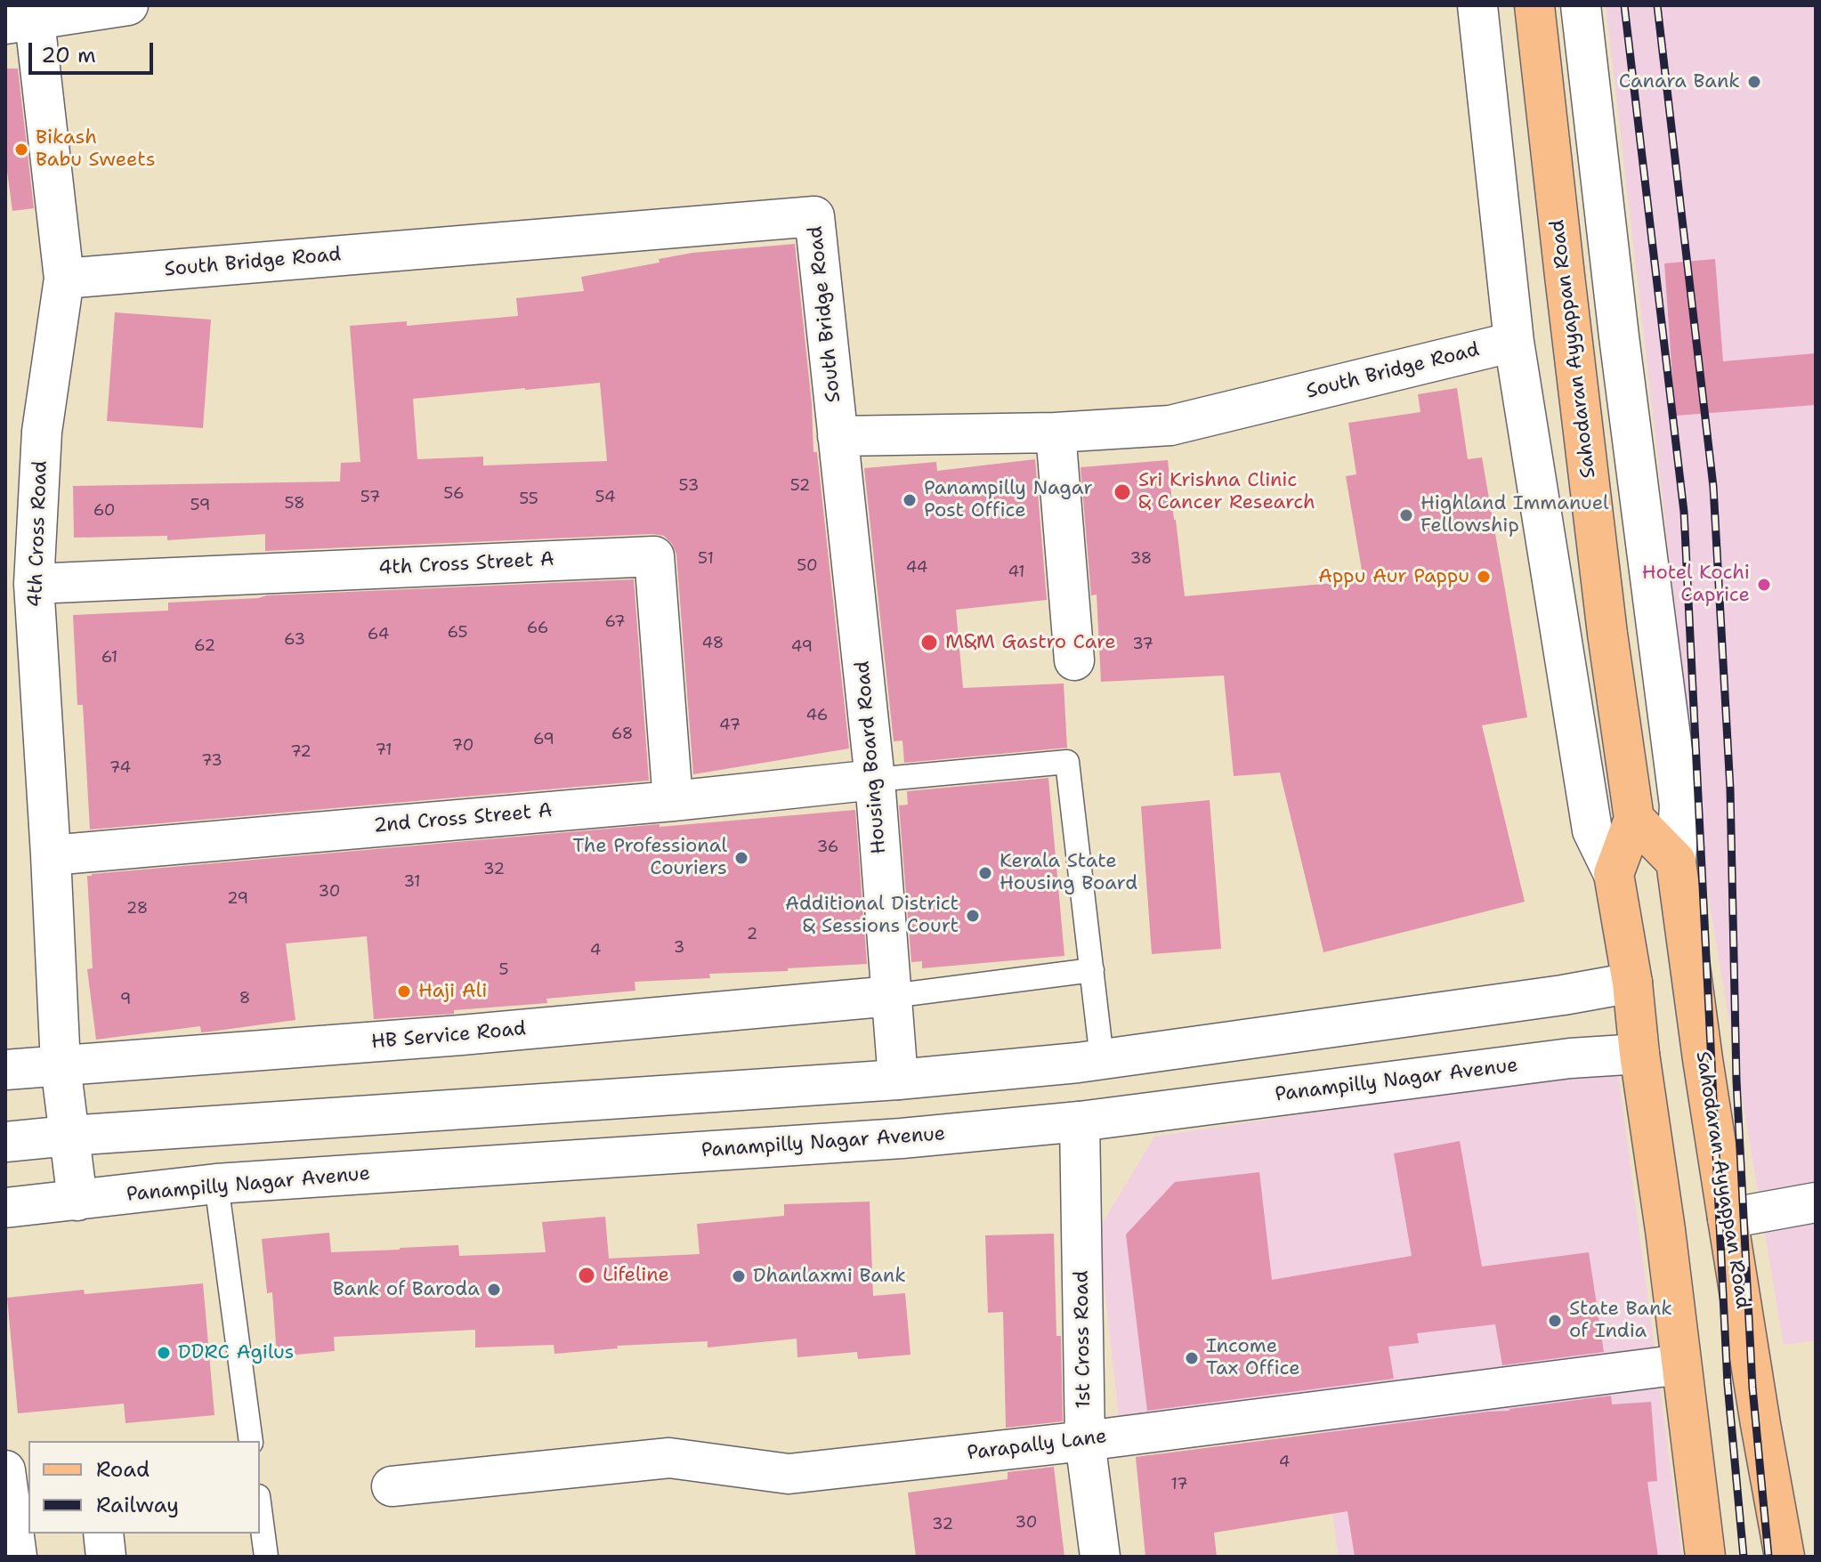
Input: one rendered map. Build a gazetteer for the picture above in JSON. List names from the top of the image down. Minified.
{"streets":{"main road":["Sahodaran Ayyappan Road"],"street":["South Bridge Road","4th Cross Road","4th Cross Street A","Housing Board Road","2nd Cross Street A","HB Service Road","Panampilly Nagar Avenue","1st Cross Road","Parapally Lane"]},"crossings":[["South Bridge Road","4th Cross Road"],["South Bridge Road","Housing Board Road"],["4th Cross Road","4th Cross Street A"],["4th Cross Road","2nd Cross Street A"],["4th Cross Road","HB Service Road"],["4th Cross Road","Panampilly Nagar Avenue"],["4th Cross Street A","2nd Cross Street A"],["Housing Board Road","2nd Cross Street A"],["Housing Board Road","HB Service Road"],["Housing Board Road","Panampilly Nagar Avenue"],["Panampilly Nagar Avenue","1st Cross Road"],["1st Cross Road","Parapally Lane"]],"places":["Canara Bank","Bikash Babu Sweets","Sri Krishna Clinic & Cancer Research","Panampilly Nagar Post Office","Highland Immanuel Fellowship","Appu Aur Pappu","Hotel Kochi Caprice","M&M Gastro Care","The Professional Couriers","Kerala State Housing Board","Additional District & Sessions Court","Haji Ali","Lifeline","Dhanlaxmi Bank","Bank of Baroda","State Bank of India","DDRC Agilus","Income Tax Office"],"house_numbers":["53","52","56","57","54","55","58","59","60","51","38","50","44","41","67","66","65","64","63","48","37","62","49","61","46","47","68","69","70","71","72","73","74","36","32","31","30","29","28","2","3","4","5","8","9","4","17","30","32"],"legend":["Road","Railway"],"scale_bar":"20 m"}
